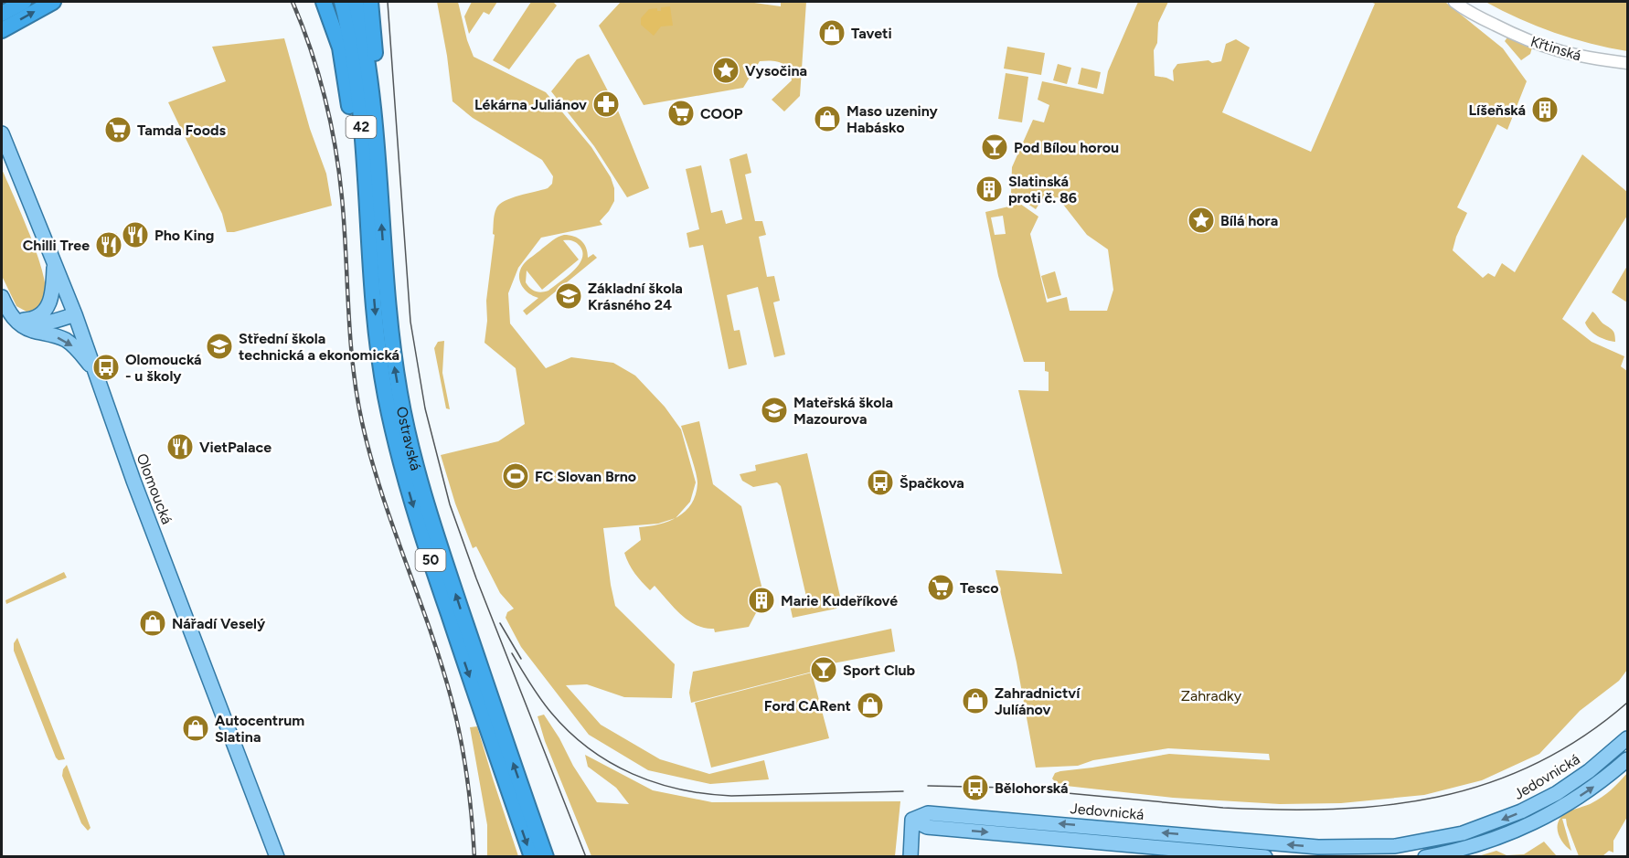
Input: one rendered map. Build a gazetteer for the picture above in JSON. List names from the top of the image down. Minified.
{"streets":{"highway":["42","Ostravská","50"],"main road":["Olomoucká","Jedovnická"],"street":["Křtinská"]},"crossings":[["42","Ostravská"]],"parks":["Zahradky"],"places":{"shop":["Taveti","Maso uzeniny Habásko","Nářadí Veselý","Zahradnictví Julíánov","Ford CARent","Autocentrum Slatina"],"place":["Vysočina","Bílá hora"],"pharmacy":["Lékárna Juliánov"],"building":["Líšeňská","Slatinská proti č. 86","Marie Kudeříkové"],"supermarket":["COOP","Tamda Foods","Tesco"],"bar":["Pod Bílou horou","Sport Club"],"restaurant":["Pho King","Chilli Tree","VietPalace"],"school or university":["Základní škola Krásného 24","Střední škola technická a ekonomická","Mateřská škola Mazourova"],"bus stop":["Olomoucká - u školy","Špačkova","Bělohorská"],"sports":["FC Slovan Brno"]}}
